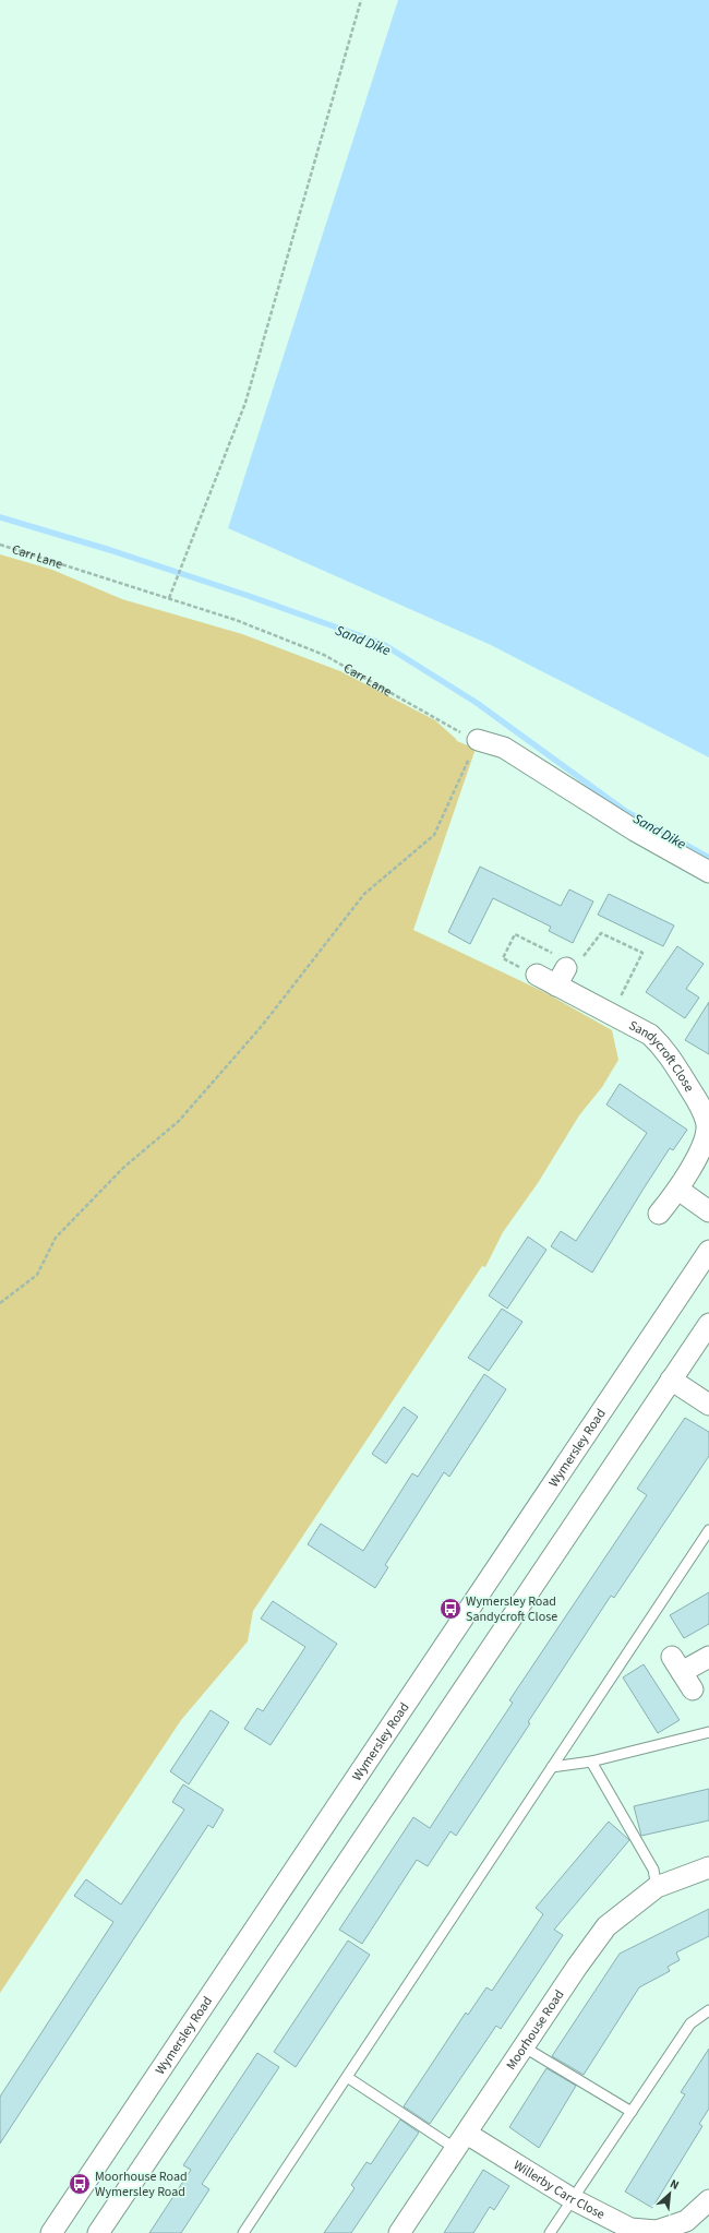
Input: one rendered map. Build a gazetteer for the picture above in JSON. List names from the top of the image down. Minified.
{"streets":{"street":["Sandycroft Close","Wymersley Road","Moorhouse Road","Willerby Carr Close"],"path":["Carr Lane"]},"crossings":[["Moorhouse Road","Willerby Carr Close"]],"water":["Sand Dike"],"places":{"bus stop":["Wymersley Road Sandycroft Close","Moorhouse Road Wymersley Road"]},"north":"top right"}
